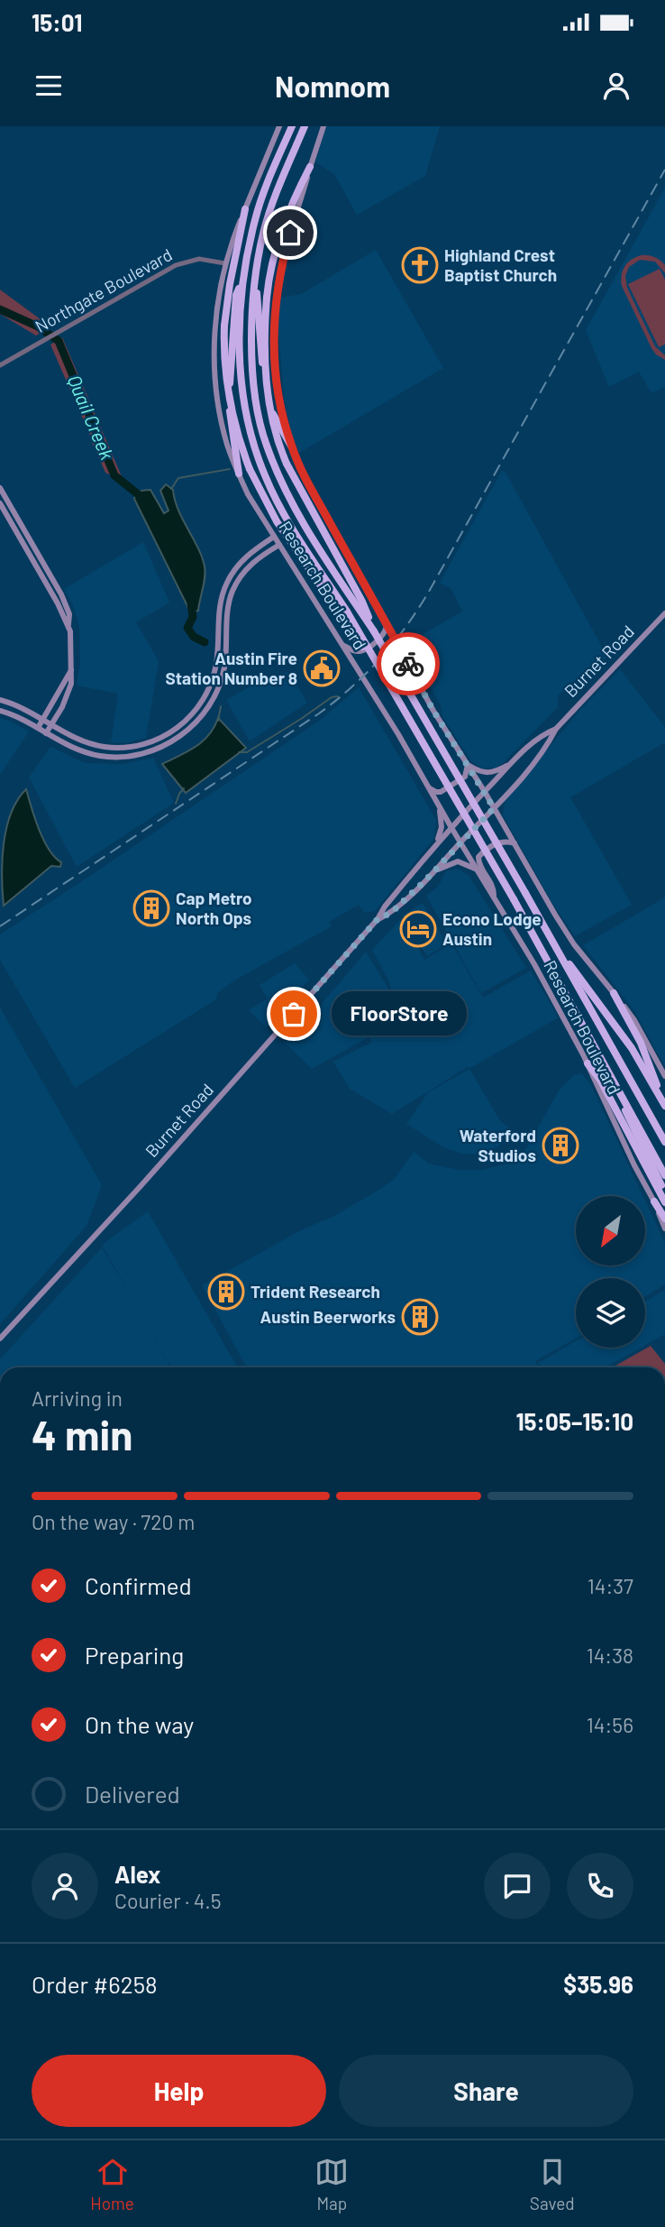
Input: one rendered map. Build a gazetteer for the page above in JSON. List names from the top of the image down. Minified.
{"streets":{"main road":["Research Boulevard","Burnet Road"],"street":["Northgate Boulevard"]},"crossings":[["Northgate Boulevard","Research Boulevard"],["Research Boulevard","Burnet Road"]],"water":["Quail Creek"],"places":{"church":["Highland Crest Baptist Church"],"public building":["Austin Fire Station Number 8"],"building":["Cap Metro North Ops","Waterford Studios","Trident Research","Austin Beerworks"],"hotel":["Econo Lodge Austin"],"other":["FloorStore"]},"north":"bottom left","page":{"status":"15:01","header":"Nomnom","bubble":"FloorStore","heading":["4 min","Arriving in","15:05–15:10"],"panel":["Alex","Courier · 4.5","Order #6258","$35.96"],"bar":"On the way · 720 m","list":[["Confirmed","14:37"],["Preparing","14:38"],["On the way","14:56"],"Delivered"],"buttons":["Help","Share"],"tabs":["Home","Map","Saved"]}}
